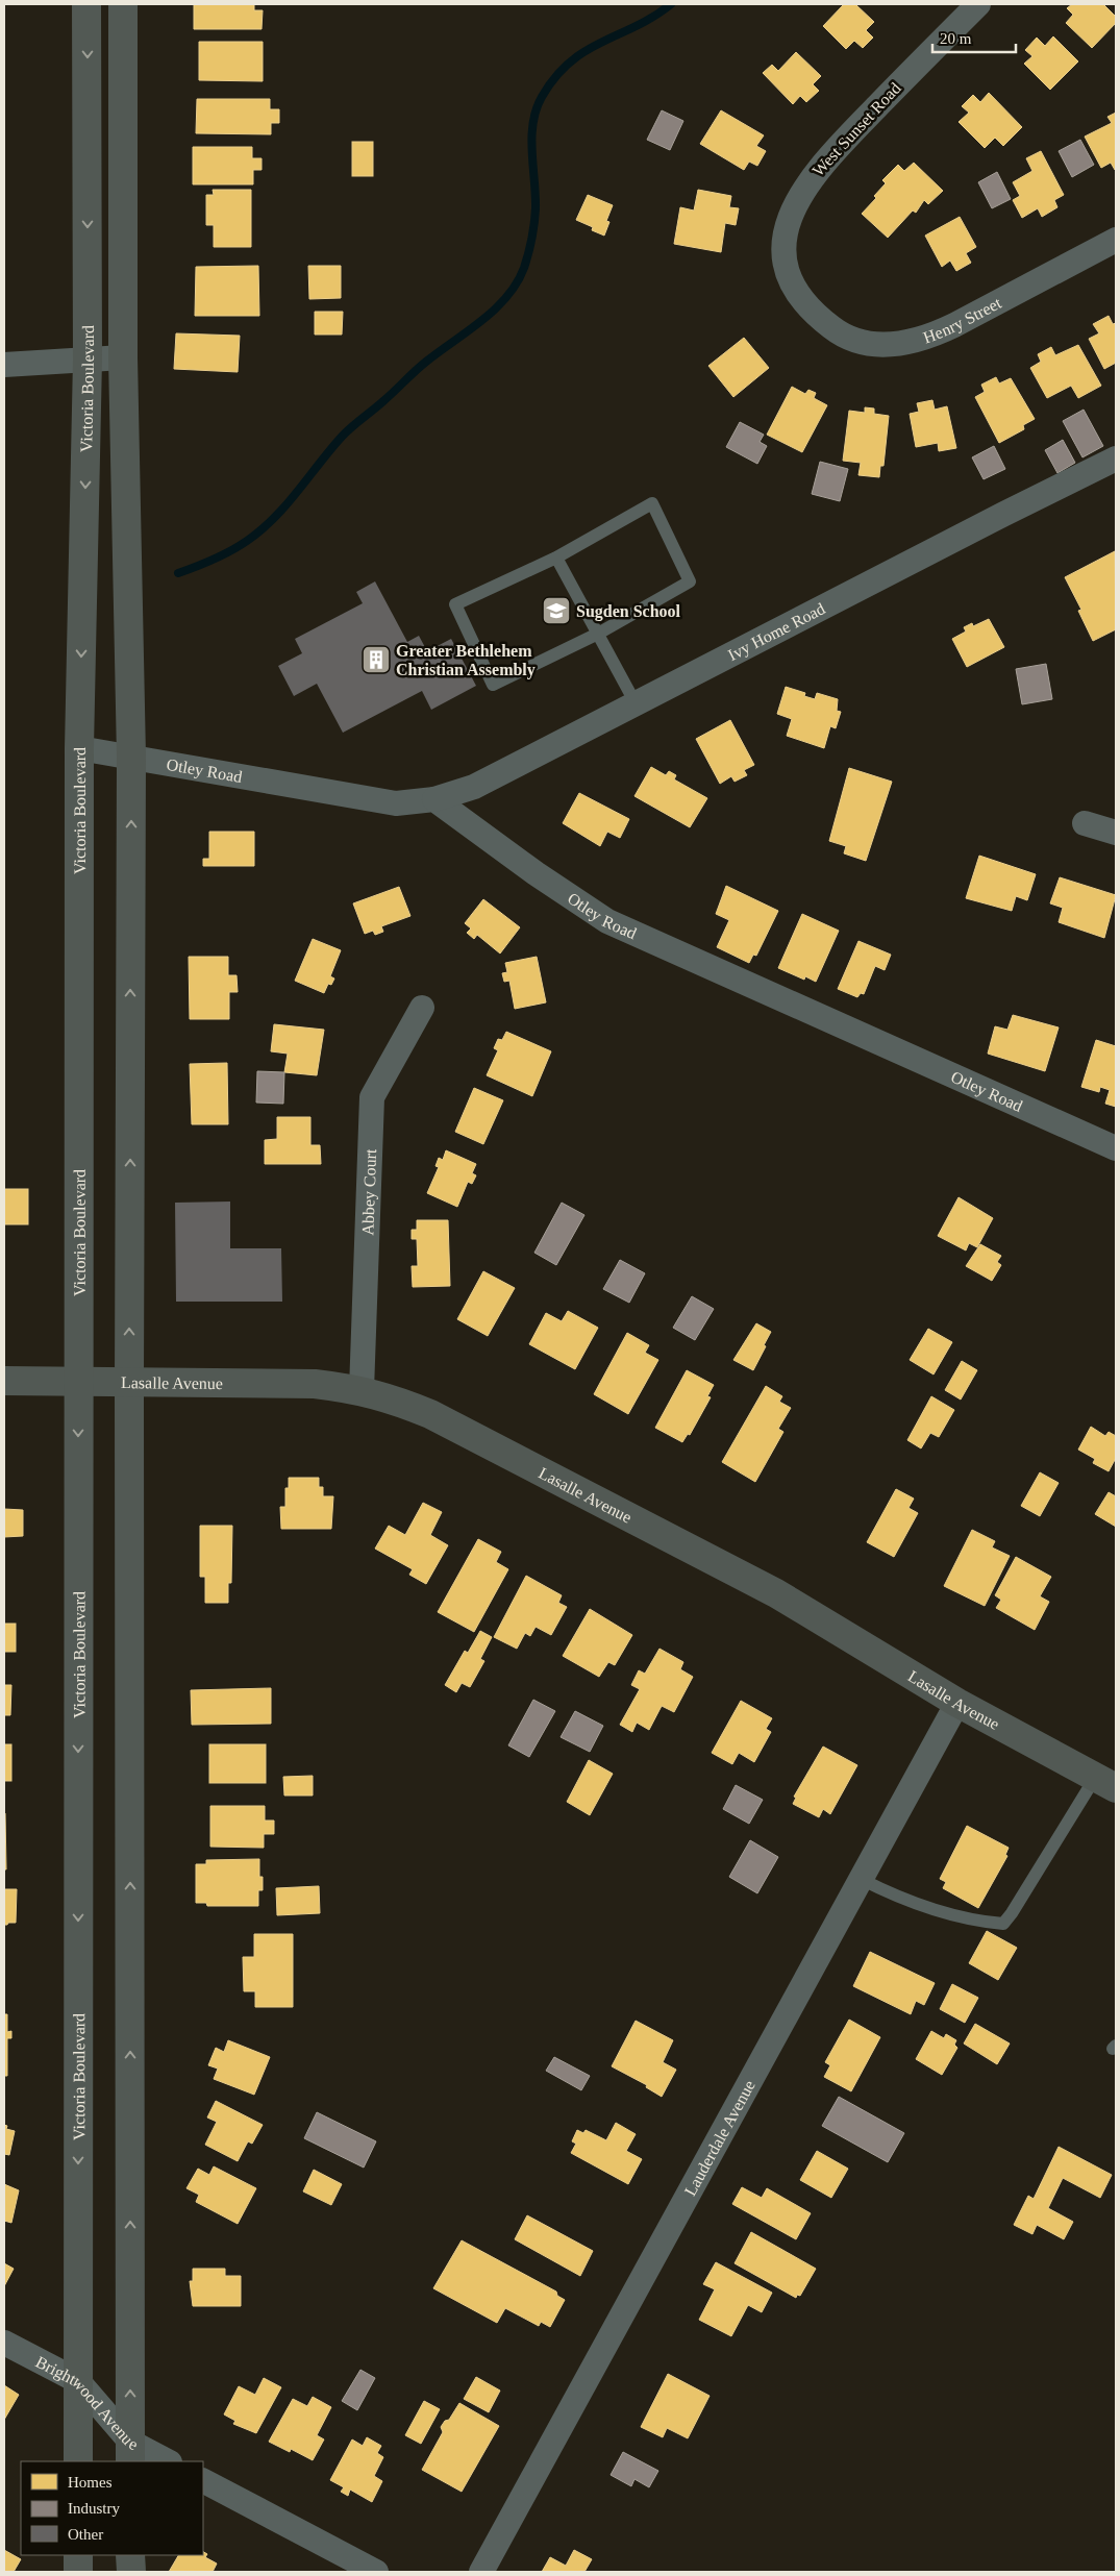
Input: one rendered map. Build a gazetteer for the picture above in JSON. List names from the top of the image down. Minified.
{"streets":{"main road":["Victoria Boulevard","Lasalle Avenue"],"street":["West Sunset Road","Henry Street","Ivy Home Road","Otley Road","Abbey Court","Lauderdale Avenue","Brightwood Avenue"]},"crossings":[["West Sunset Road","Henry Street"],["Victoria Boulevard","Otley Road"],["Victoria Boulevard","Lasalle Avenue"],["Victoria Boulevard","Brightwood Avenue"],["Ivy Home Road","Otley Road"],["Abbey Court","Lasalle Avenue"],["Lasalle Avenue","Lauderdale Avenue"]],"places":{"school or university":["Sugden School"],"building":["Greater Bethlehem Christian Assembly"]},"legend":["Homes","Industry","Other"],"scale_bar":"20 m"}
